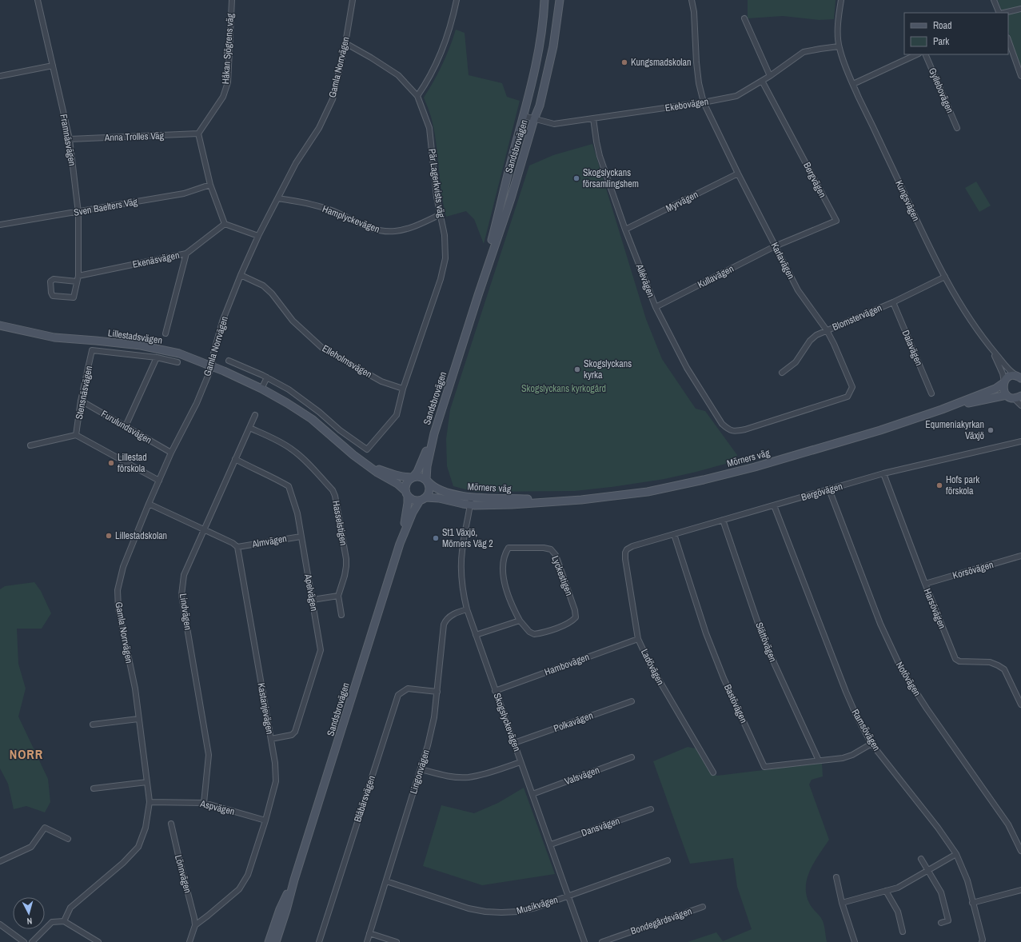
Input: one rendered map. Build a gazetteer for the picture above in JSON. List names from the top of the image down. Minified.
{"streets":{"main road":["Sandsbrovägen","Lillestadsvägen","Mörners väg"],"street":["Håkan Sjögrens väg","Gamla Norrvägen","Gyllebovägen","Ekebovägen","Anna Trolles Väg","Framnäsvägen","Bergvägen","Pär Lagerkvists väg","Kungsvägen","Myrvägen","Sven Baelters Väg","Hamplyckevägen","Ekenäsvägen","Karlavägen","Kullavägen","Allévägen","Blomstervägen","Dalavägen","Elleholmsvägen","Stensnäsvägen","Furulundsvägen","Bergövägen","Hasselstigen","Almvägen","Korsövägen","Lyckestigen","Apelvägen","Harsövägen","Lindvägen","Slättövägen","Hambovägen","Ladövägen","Notövägen","Bastövägen","Kastanjevägen","Skogslyckevägen","Polkavägen","Ramsövägen","Lingonvägen","Valsvägen","Blåbärsvägen","Aspvägen","Dansvägen","Lönnvägen","Musikvägen","Bondegårdsvägen"]},"crossings":[["Håkan Sjögrens väg","Anna Trolles Väg"],["Gamla Norrvägen","Hamplyckevägen"],["Gamla Norrvägen","Lillestadsvägen"],["Gamla Norrvägen","Elleholmsvägen"],["Gamla Norrvägen","Furulundsvägen"],["Gamla Norrvägen","Aspvägen"],["Ekebovägen","Sandsbrovägen"],["Ekebovägen","Bergvägen"],["Ekebovägen","Kungsvägen"],["Ekebovägen","Karlavägen"],["Ekebovägen","Allévägen"],["Anna Trolles Väg","Framnäsvägen"],["Framnäsvägen","Sven Baelters Väg"],["Framnäsvägen","Ekenäsvägen"],["Sandsbrovägen","Lillestadsvägen"],["Sandsbrovägen","Mörners väg"],["Bergvägen","Karlavägen"],["Bergvägen","Kullavägen"],["Pär Lagerkvists väg","Hamplyckevägen"],["Pär Lagerkvists väg","Elleholmsvägen"],["Kungsvägen","Blomstervägen"],["Kungsvägen","Mörners väg"],["Myrvägen","Karlavägen"],["Myrvägen","Allévägen"],["Karlavägen","Kullavägen"],["Karlavägen","Allévägen"],["Karlavägen","Blomstervägen"],["Kullavägen","Allévägen"],["Blomstervägen","Dalavägen"],["Lillestadsvägen","Stensnäsvägen"],["Lillestadsvägen","Mörners väg"],["Stensnäsvägen","Furulundsvägen"],["Mörners väg","Skogslyckevägen"],["Bergövägen","Harsövägen"],["Bergövägen","Slättövägen"],["Bergövägen","Ladövägen"],["Bergövägen","Notövägen"],["Bergövägen","Bastövägen"],["Bergövägen","Ramsövägen"],["Hasselstigen","Lindvägen"],["Almvägen","Apelvägen"],["Almvägen","Kastanjevägen"],["Korsövägen","Harsövägen"],["Apelvägen","Lindvägen"],["Apelvägen","Kastanjevägen"],["Lindvägen","Aspvägen"],["Slättövägen","Bastövägen"],["Hambovägen","Ladövägen"],["Hambovägen","Skogslyckevägen"],["Bastövägen","Ramsövägen"],["Kastanjevägen","Aspvägen"],["Kastanjevägen","Lönnvägen"],["Skogslyckevägen","Polkavägen"],["Skogslyckevägen","Lingonvägen"],["Skogslyckevägen","Valsvägen"],["Skogslyckevägen","Dansvägen"],["Skogslyckevägen","Musikvägen"],["Lingonvägen","Blåbärsvägen"],["Lingonvägen","Musikvägen"]],"districts":["NORR"],"parks":["Skogslyckans kyrkogård"],"places":["Kungsmadskolan","Skogslyckans församlingshem","Skogslyckans kyrka","Equmeniakyrkan Växjö","Lillestad förskola","Hofs park förskola","Lillestadskolan","St1 Växjö, Mörners Väg 2"],"legend":["Road","Park"],"north":"bottom"}
